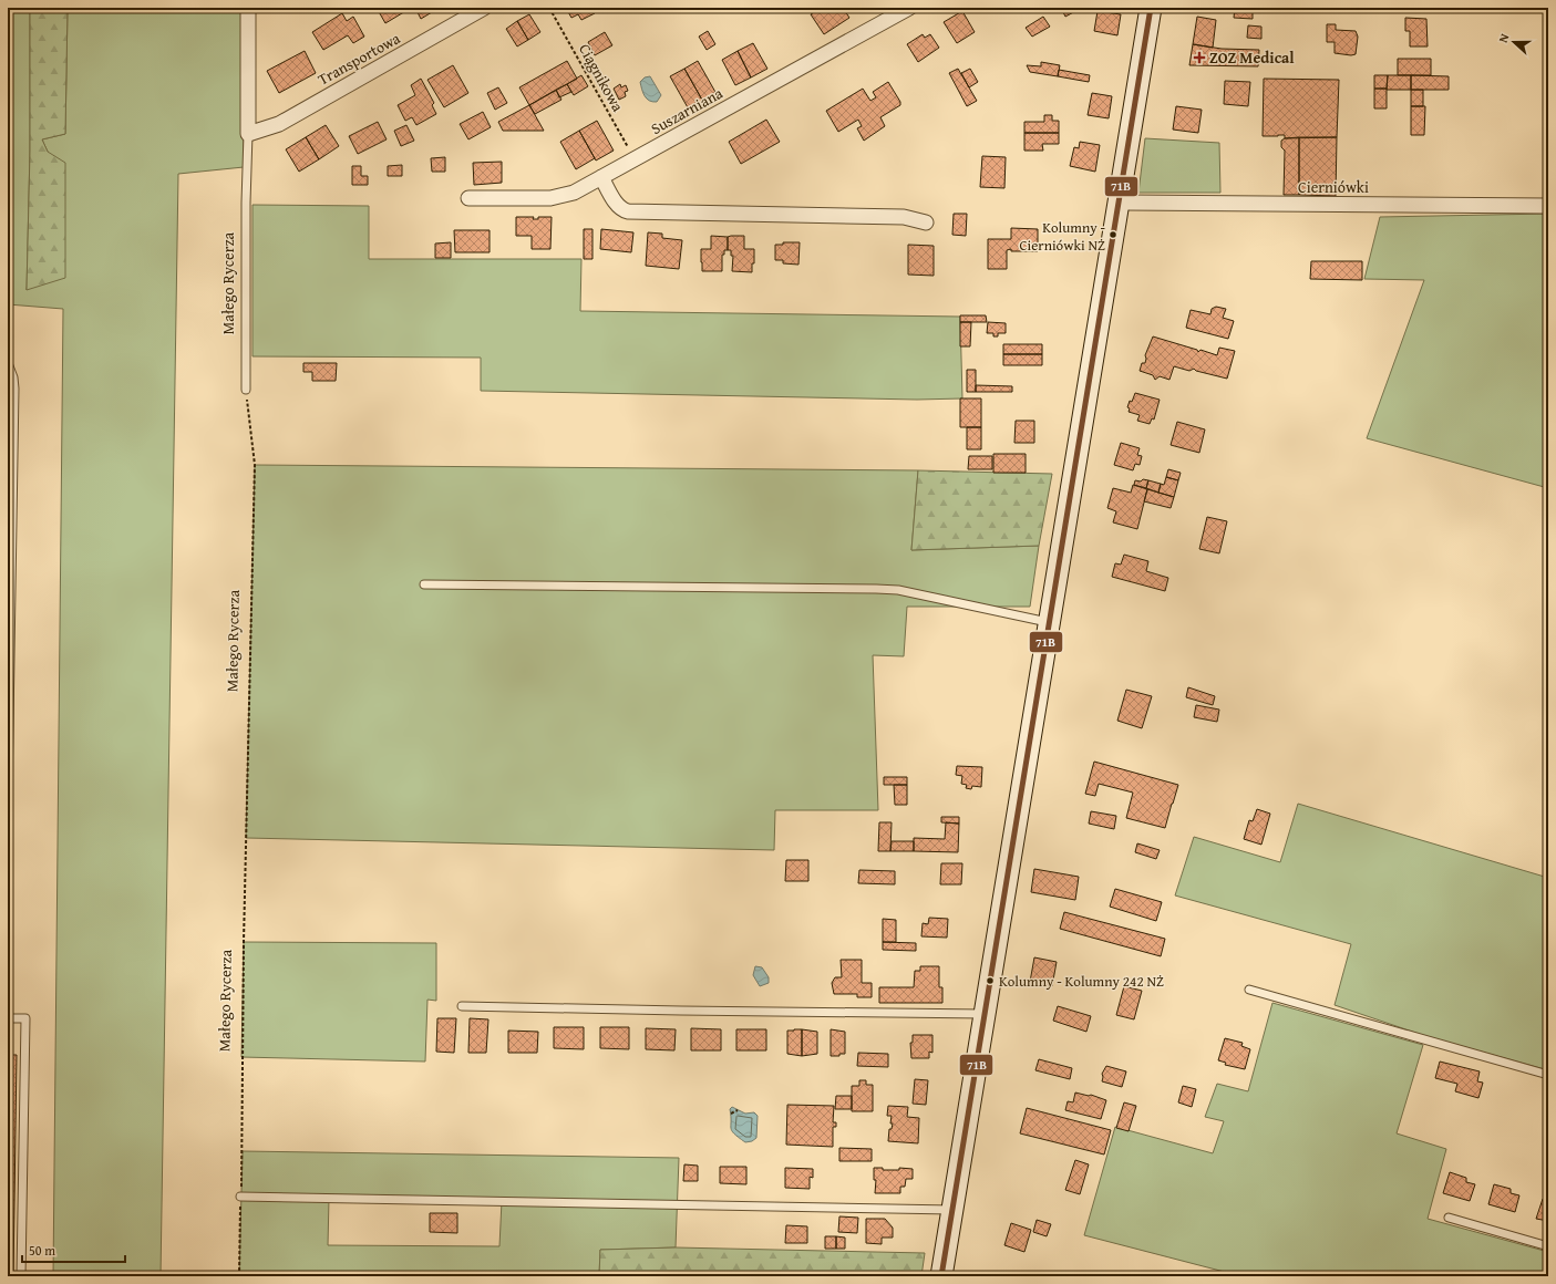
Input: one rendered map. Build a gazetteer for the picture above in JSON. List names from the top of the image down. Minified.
{"streets":{"street":["Transportowa","Suszarniana","Cierniówki","Małego Rycerza"],"path":["Ciągnikowa"]},"crossings":[["Transportowa","Małego Rycerza"],["Ciągnikowa","Suszarniana"]],"places":{"health":["ZOZ Medical"],"other":["Kolumny - Cierniówki NŻ","Kolumny - Kolumny 242 NŻ"]},"lines":["transit line 71B"],"scale_bar":"50 m","north":"left"}
